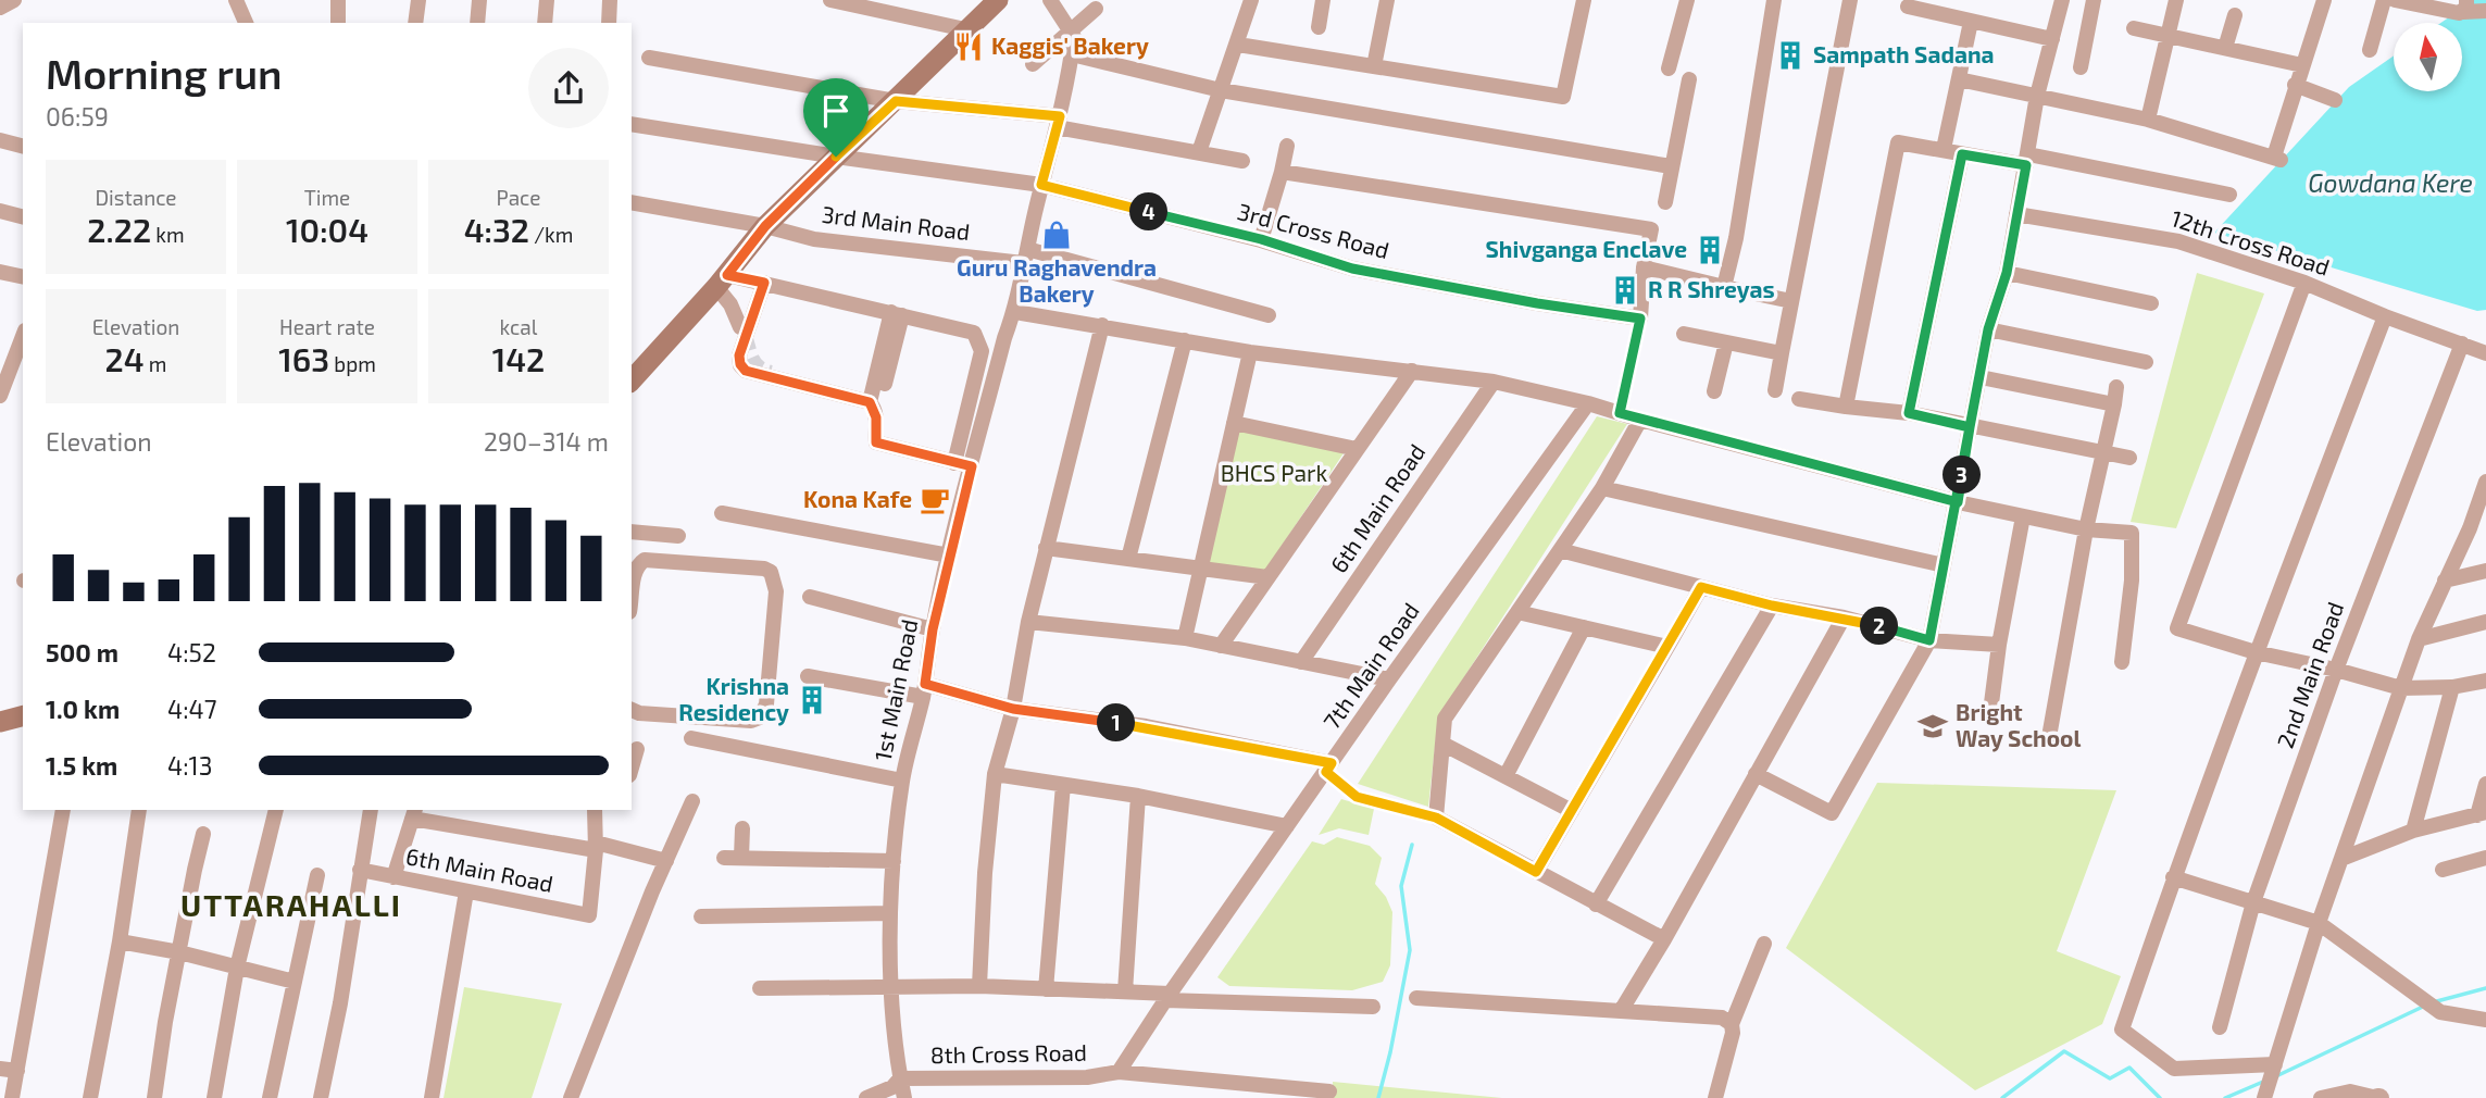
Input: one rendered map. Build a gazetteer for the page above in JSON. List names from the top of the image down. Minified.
{"streets":{"street":["3rd Main Road","3rd Cross Road","12th Cross Road","6th Main Road","7th Main Road","2nd Main Road","1st Main Road","8th Cross Road"]},"crossings":[["3rd Main Road","1st Main Road"],["3rd Cross Road","1st Main Road"],["12th Cross Road","2nd Main Road"],["7th Main Road","8th Cross Road"],["1st Main Road","8th Cross Road"]],"districts":["UTTARAHALLI"],"water":["Gowdana Kere"],"parks":["BHCS Park"],"places":{"restaurant":["Kaggis' Bakery"],"building":["Sampath Sadana","Shivganga Enclave","R R Shreyas","Krishna Residency"],"shop":["Guru Raghavendra Bakery"],"cafe":["Kona Kafe"],"school or university":["Bright Way School"]},"north":"top","page":{"heading":["Morning run","06:59"],"stats":[["Distance","2.22 km"],["Time","10:04"],["Pace","4:32 /km"],["Elevation","24 m"],["Heart rate","163 bpm"],["kcal","142"]],"pins":["4","3","2","1"],"chart":["Elevation","290–314 m"],"list":[{"name":"500 m","note":"4:52"},{"name":"1.0 km","note":"4:47"},{"name":"1.5 km","note":"4:13"}]}}
